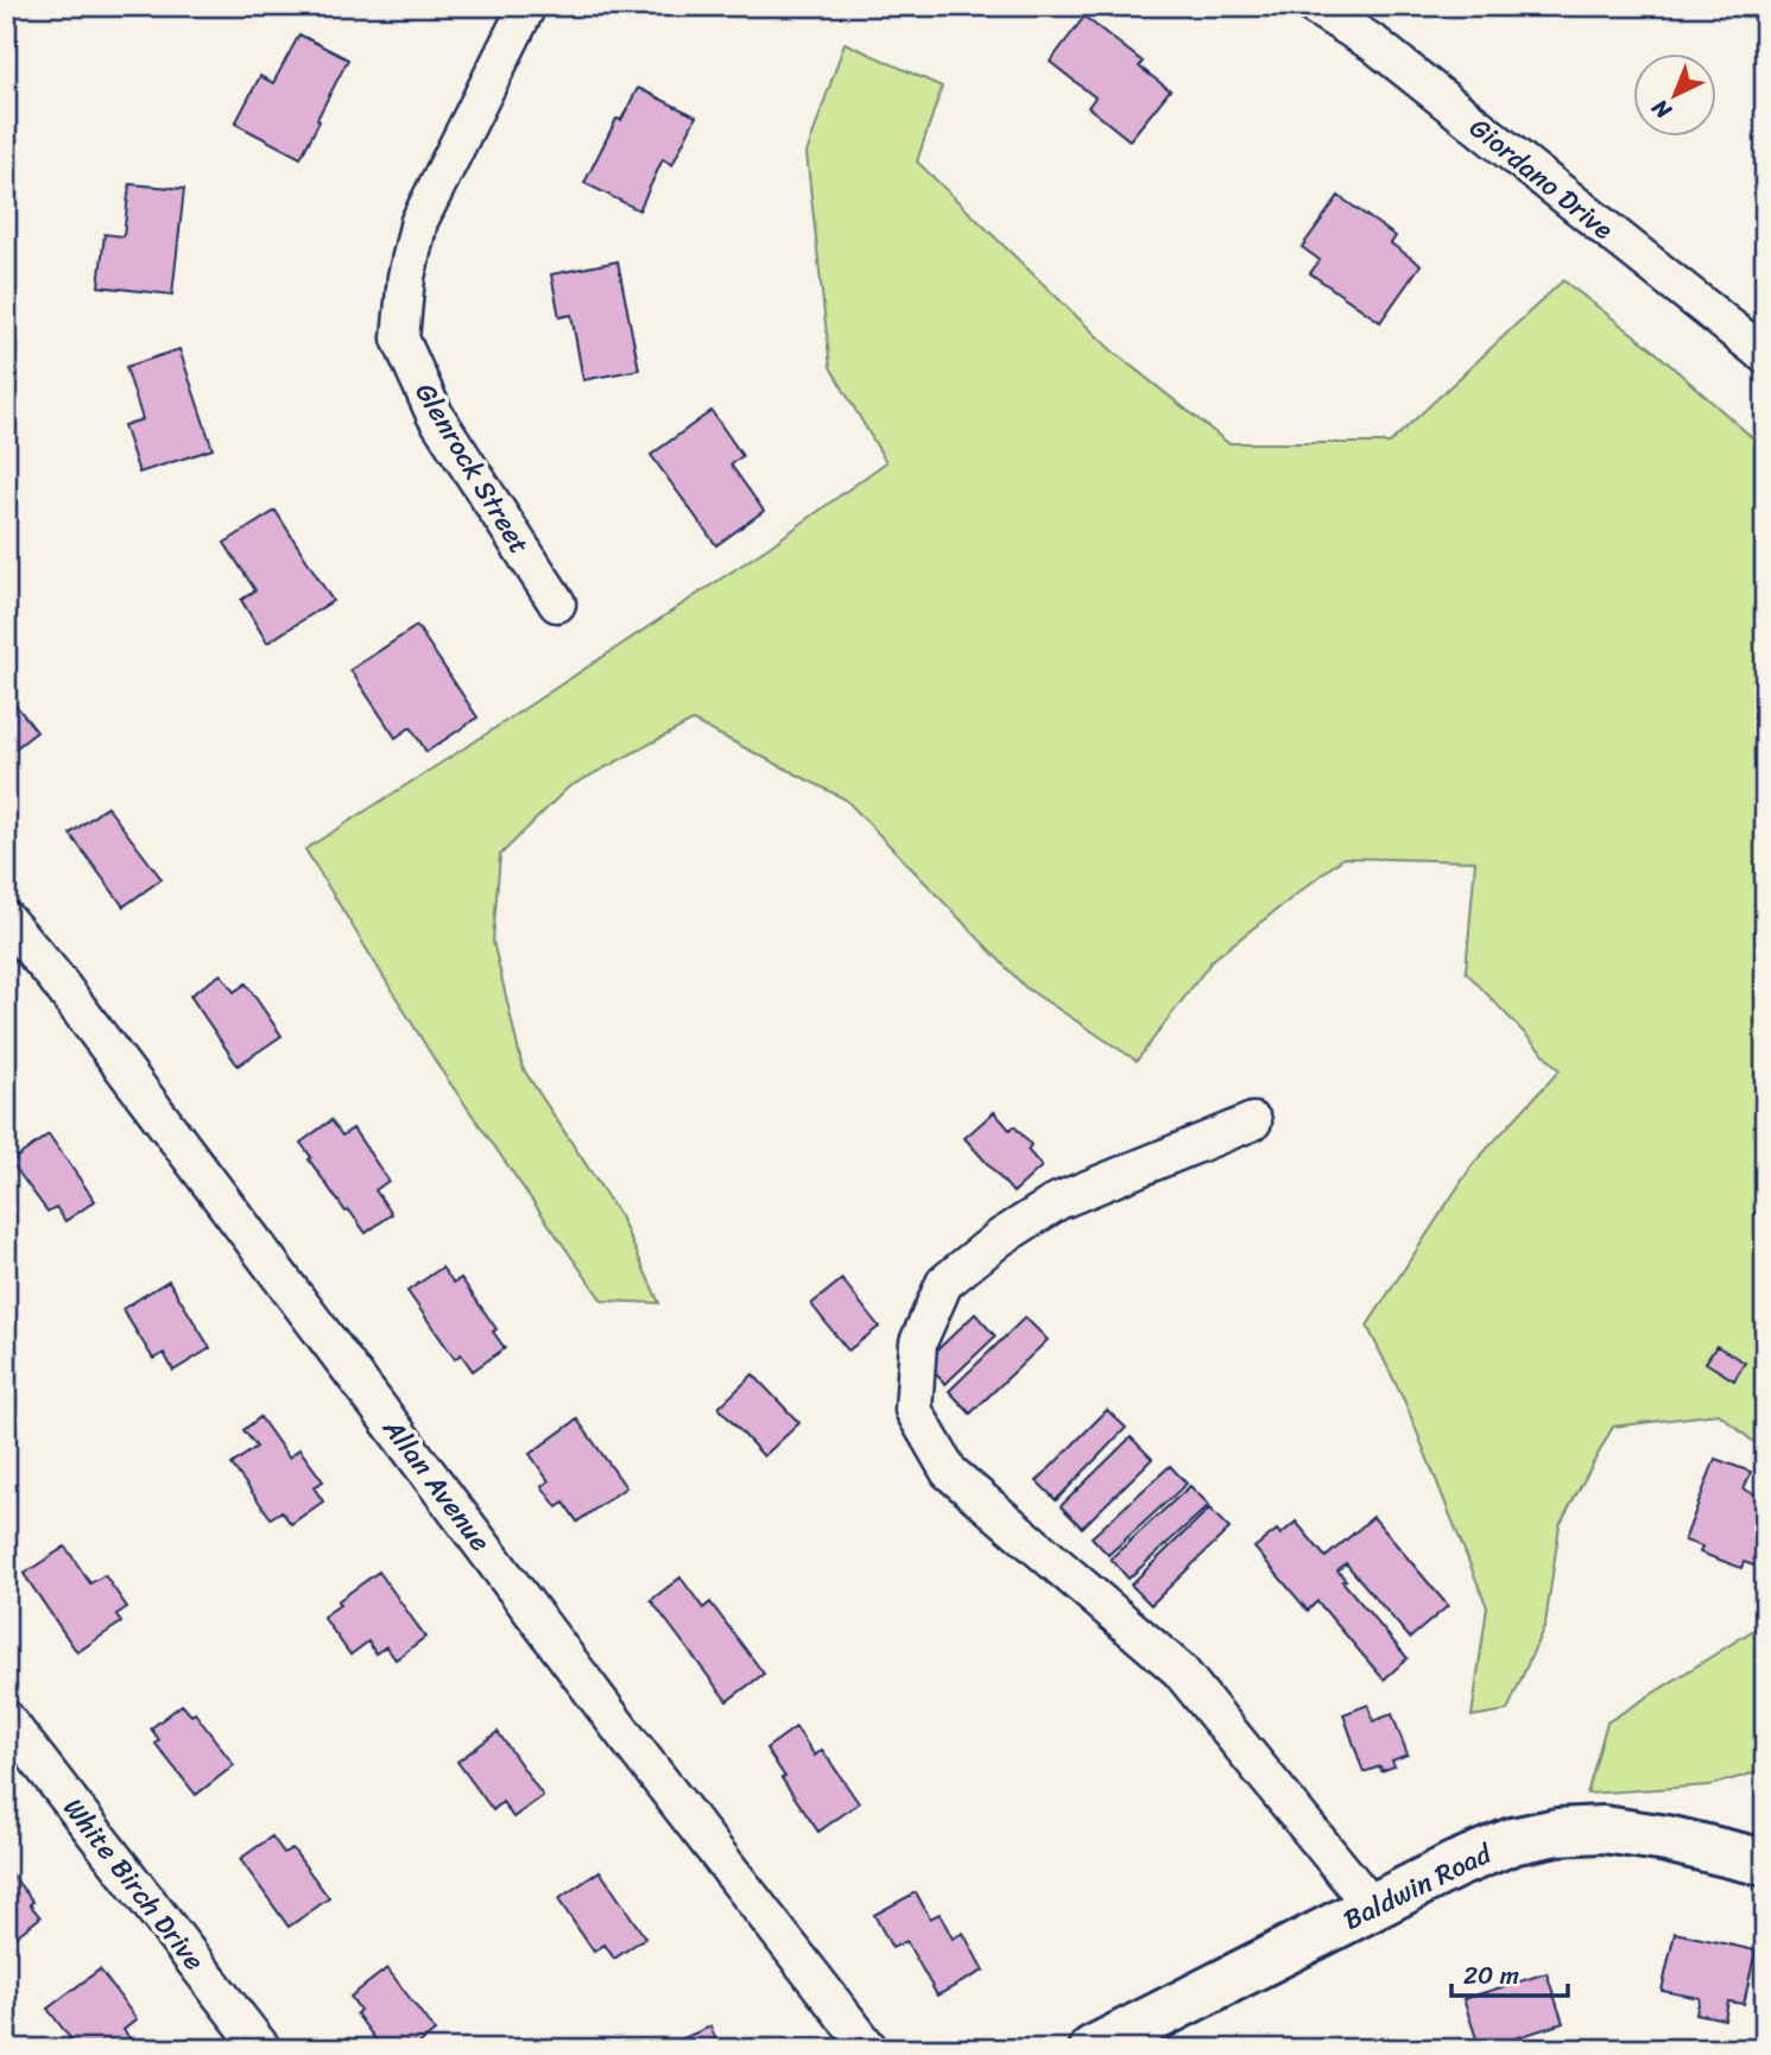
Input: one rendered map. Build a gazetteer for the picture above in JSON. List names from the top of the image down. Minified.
{"streets":{"street":["Giordano Drive","Glenrock Street","Allan Avenue","White Birch Drive","Baldwin Road"]},"scale_bar":"20 m","north":"bottom left"}
